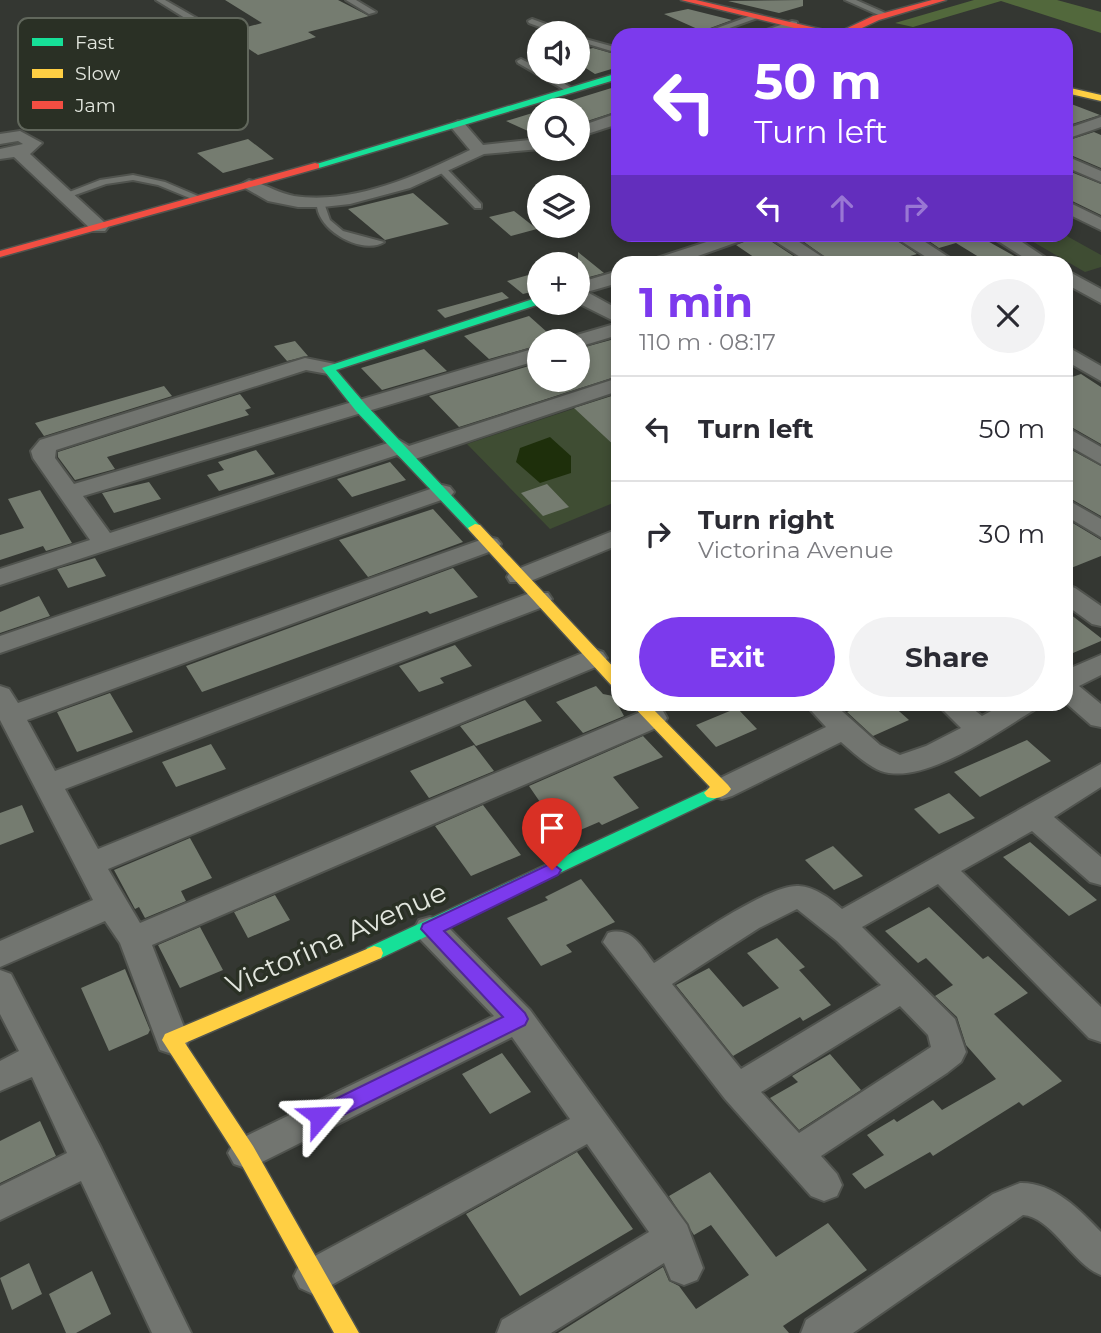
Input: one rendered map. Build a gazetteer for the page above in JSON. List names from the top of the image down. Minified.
{"streets":{"main road":["Victorina Avenue"]},"legend":["Fast","Slow","Jam"],"page":{"map_buttons":["+","−"],"turn":["50 m","Turn left"],"heading":["1 min","110 m · 08:17"],"list":[{"name":"Turn left","value":"50 m"},{"name":"Turn right","note":"Victorina Avenue","value":"30 m"}],"buttons":["Exit","Share"]}}
